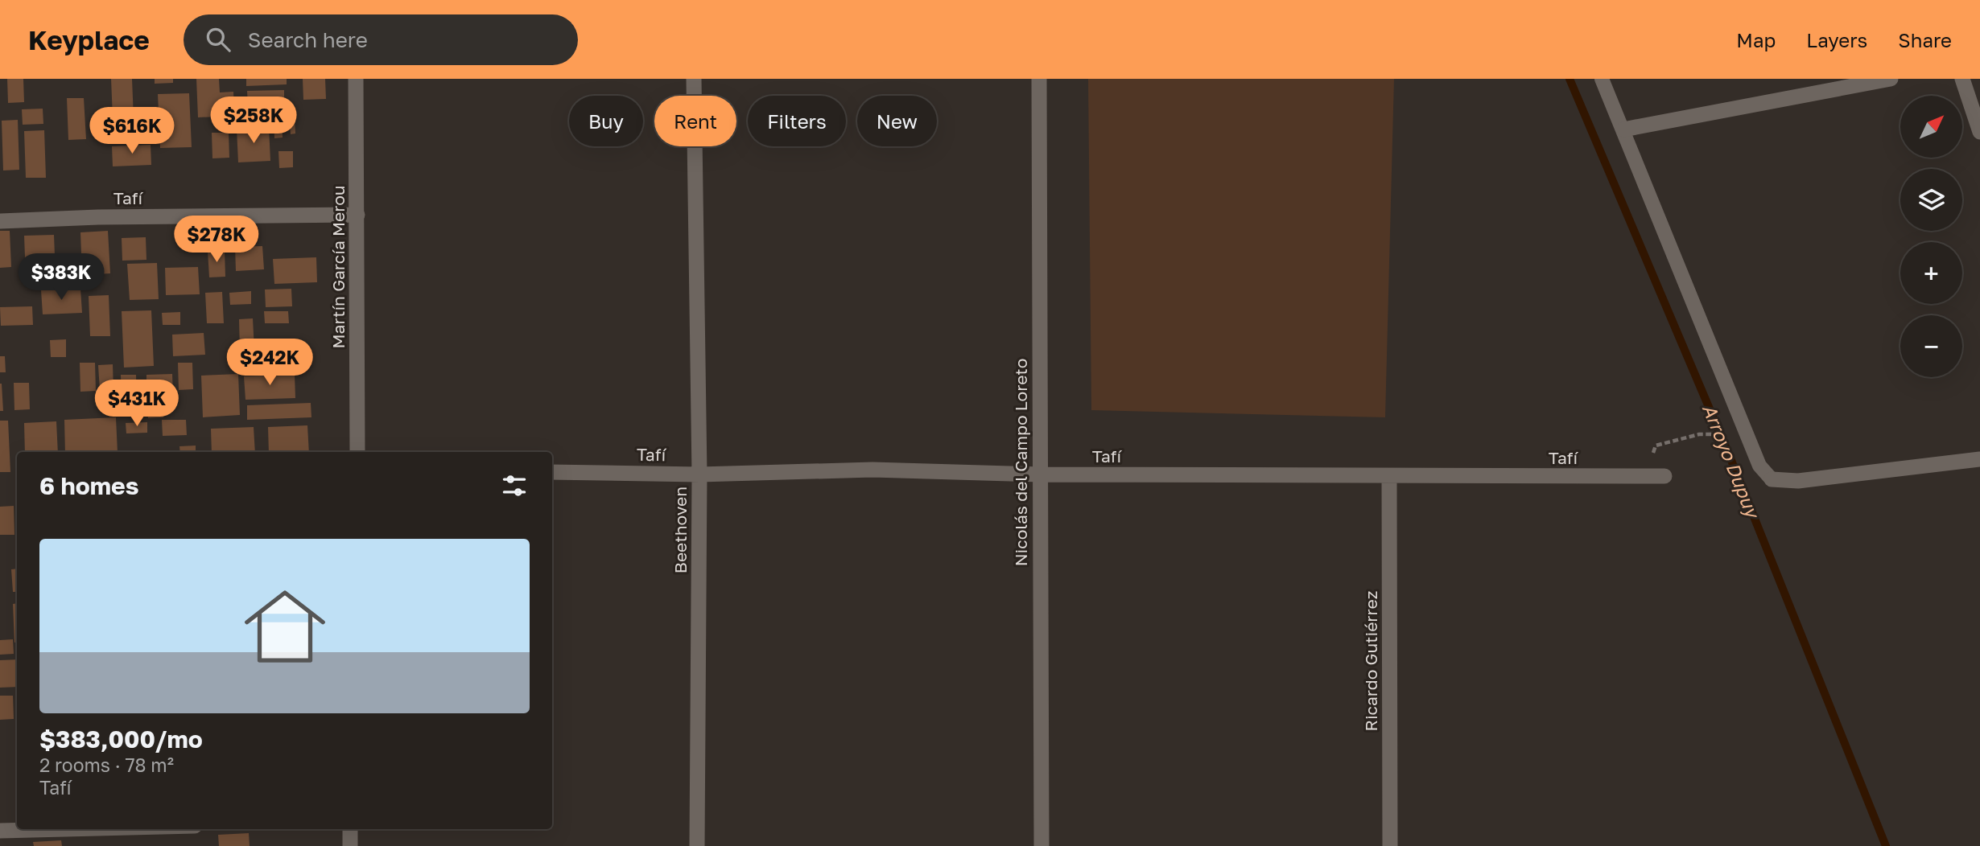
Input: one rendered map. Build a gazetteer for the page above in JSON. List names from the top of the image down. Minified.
{"streets":{"street":["Tafí","Martín García Merou","Nicolás del Campo Loreto","Beethoven","Ricardo Gutiérrez"]},"crossings":[["Tafí","Martín García Merou"],["Tafí","Nicolás del Campo Loreto"],["Tafí","Beethoven"],["Tafí","Ricardo Gutiérrez"]],"water":["Arroyo Dupuy"],"north":"top right","page":{"header":"Keyplace","search":"Search here","nav":["Map","Layers","Share"],"map_buttons":["+","−"],"chip":["Buy","Rent","Filters","New"],"price":["$258K","$616K","$278K","$383K","$242K","$431K"],"heading":"6 homes","list":[{"name":"$383,000/mo","note":"2 rooms · 78 m² · Tafí"}]}}
